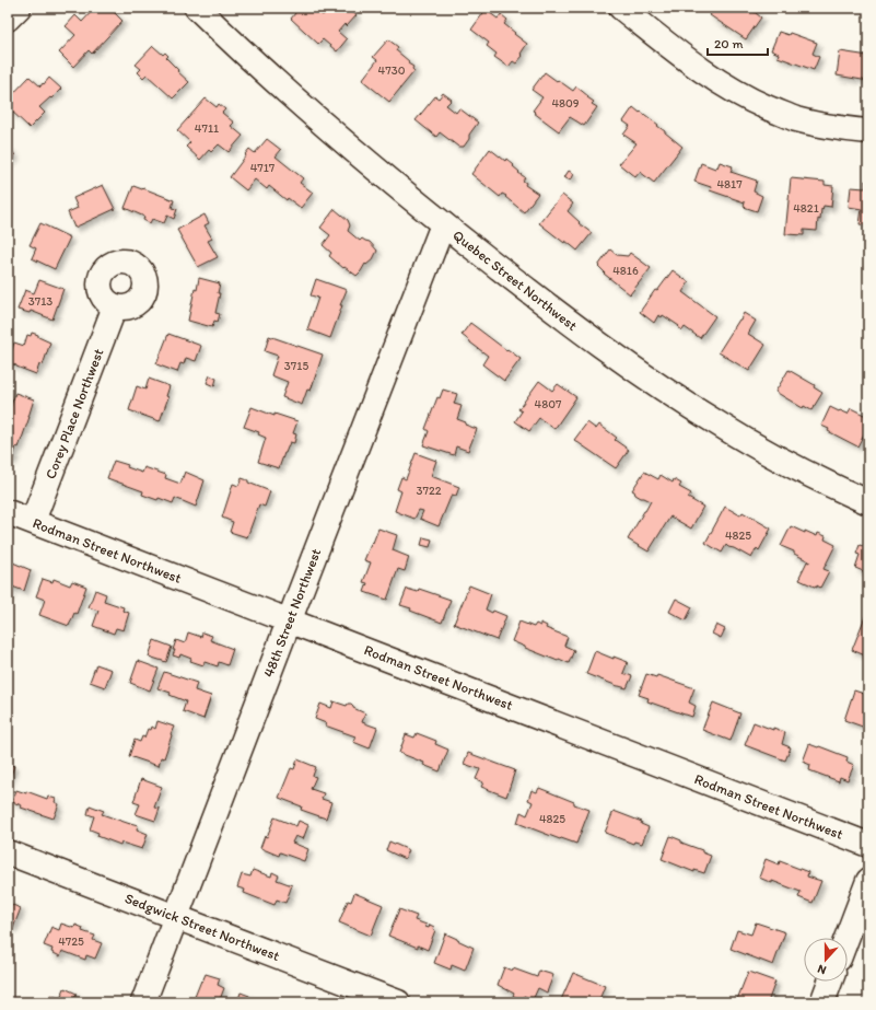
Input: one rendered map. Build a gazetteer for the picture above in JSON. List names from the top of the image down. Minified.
{"streets":{"street":["Quebec Street Northwest","Corey Place Northwest","Rodman Street Northwest","48th Street Northwest","Sedgwick Street Northwest"]},"crossings":[["Quebec Street Northwest","48th Street Northwest"],["Corey Place Northwest","Rodman Street Northwest"],["Rodman Street Northwest","48th Street Northwest"],["48th Street Northwest","Sedgwick Street Northwest"]],"house_numbers":["4730","4809","4711","4717","4817","4821","4816","3713","3715","4807","3722","4825","4825","4725"],"scale_bar":"20 m","north":"bottom"}
